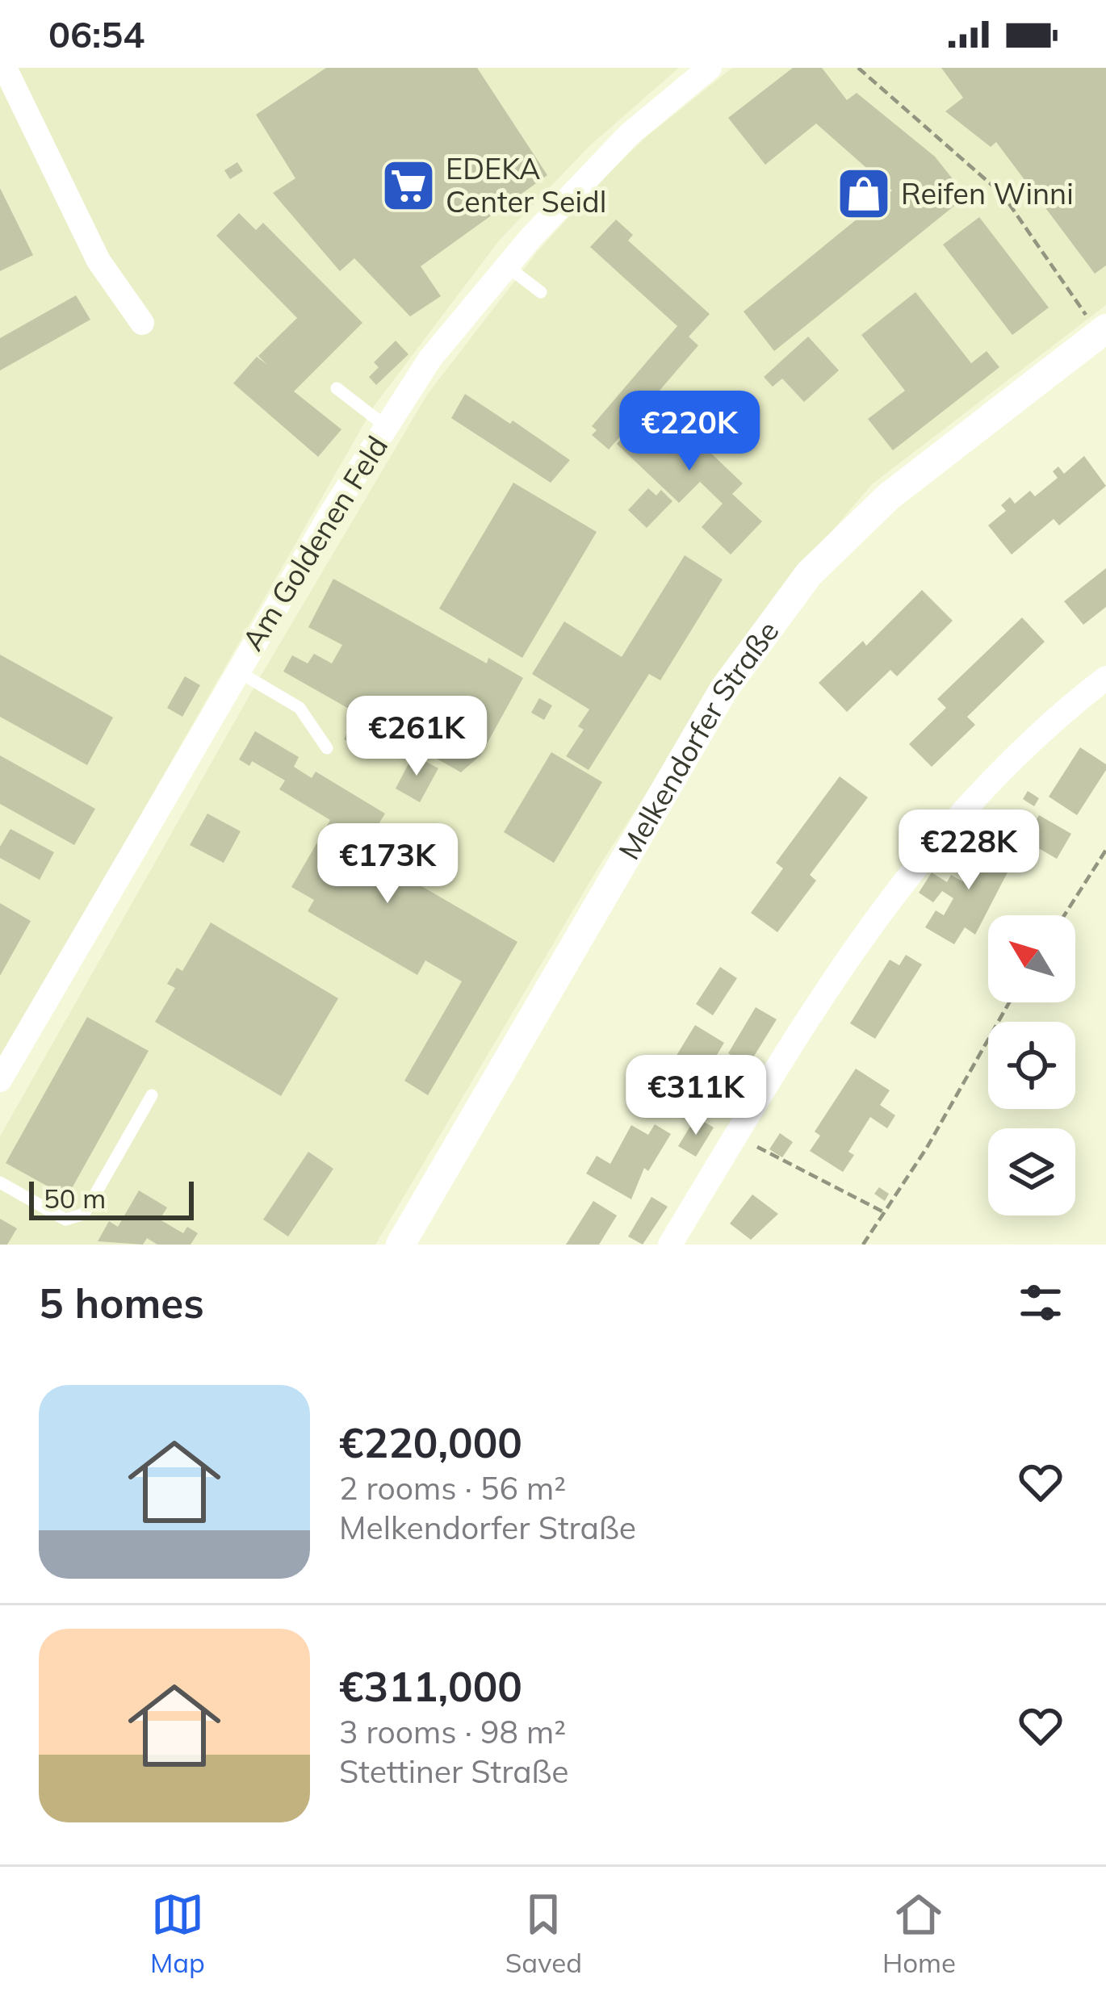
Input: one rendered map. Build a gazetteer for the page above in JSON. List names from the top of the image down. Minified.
{"streets":{"street":["Am Goldenen Feld","Melkendorfer Straße"]},"places":{"supermarket":["EDEKA Center Seidl"],"shop":["Reifen Winni"]},"scale_bar":"50 m","north":"top left","page":{"status":"06:54","price":["€220K","€261K","€228K","€173K","€311K"],"scale":"50 m","heading":"5 homes","list":[{"name":"€220,000","note":"2 rooms · 56 m² · Melkendorfer Straße"},{"name":"€311,000","note":"3 rooms · 98 m² · Stettiner Straße"}],"tabs":["Map","Saved","Home"]}}
